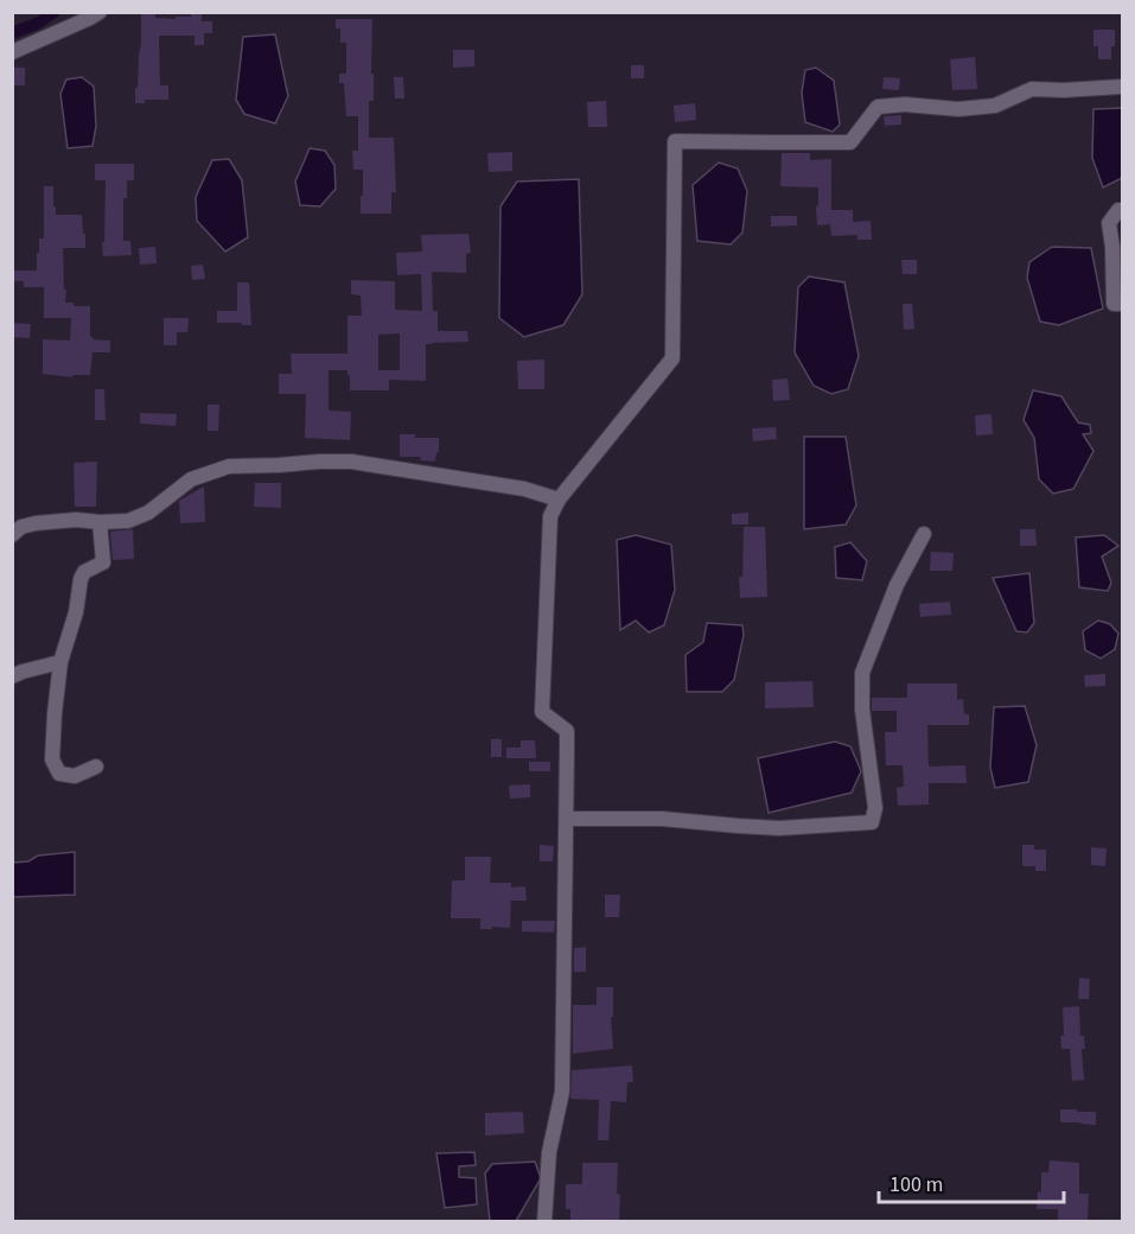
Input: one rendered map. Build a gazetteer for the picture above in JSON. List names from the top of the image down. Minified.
{"scale_bar":"100 m"}
